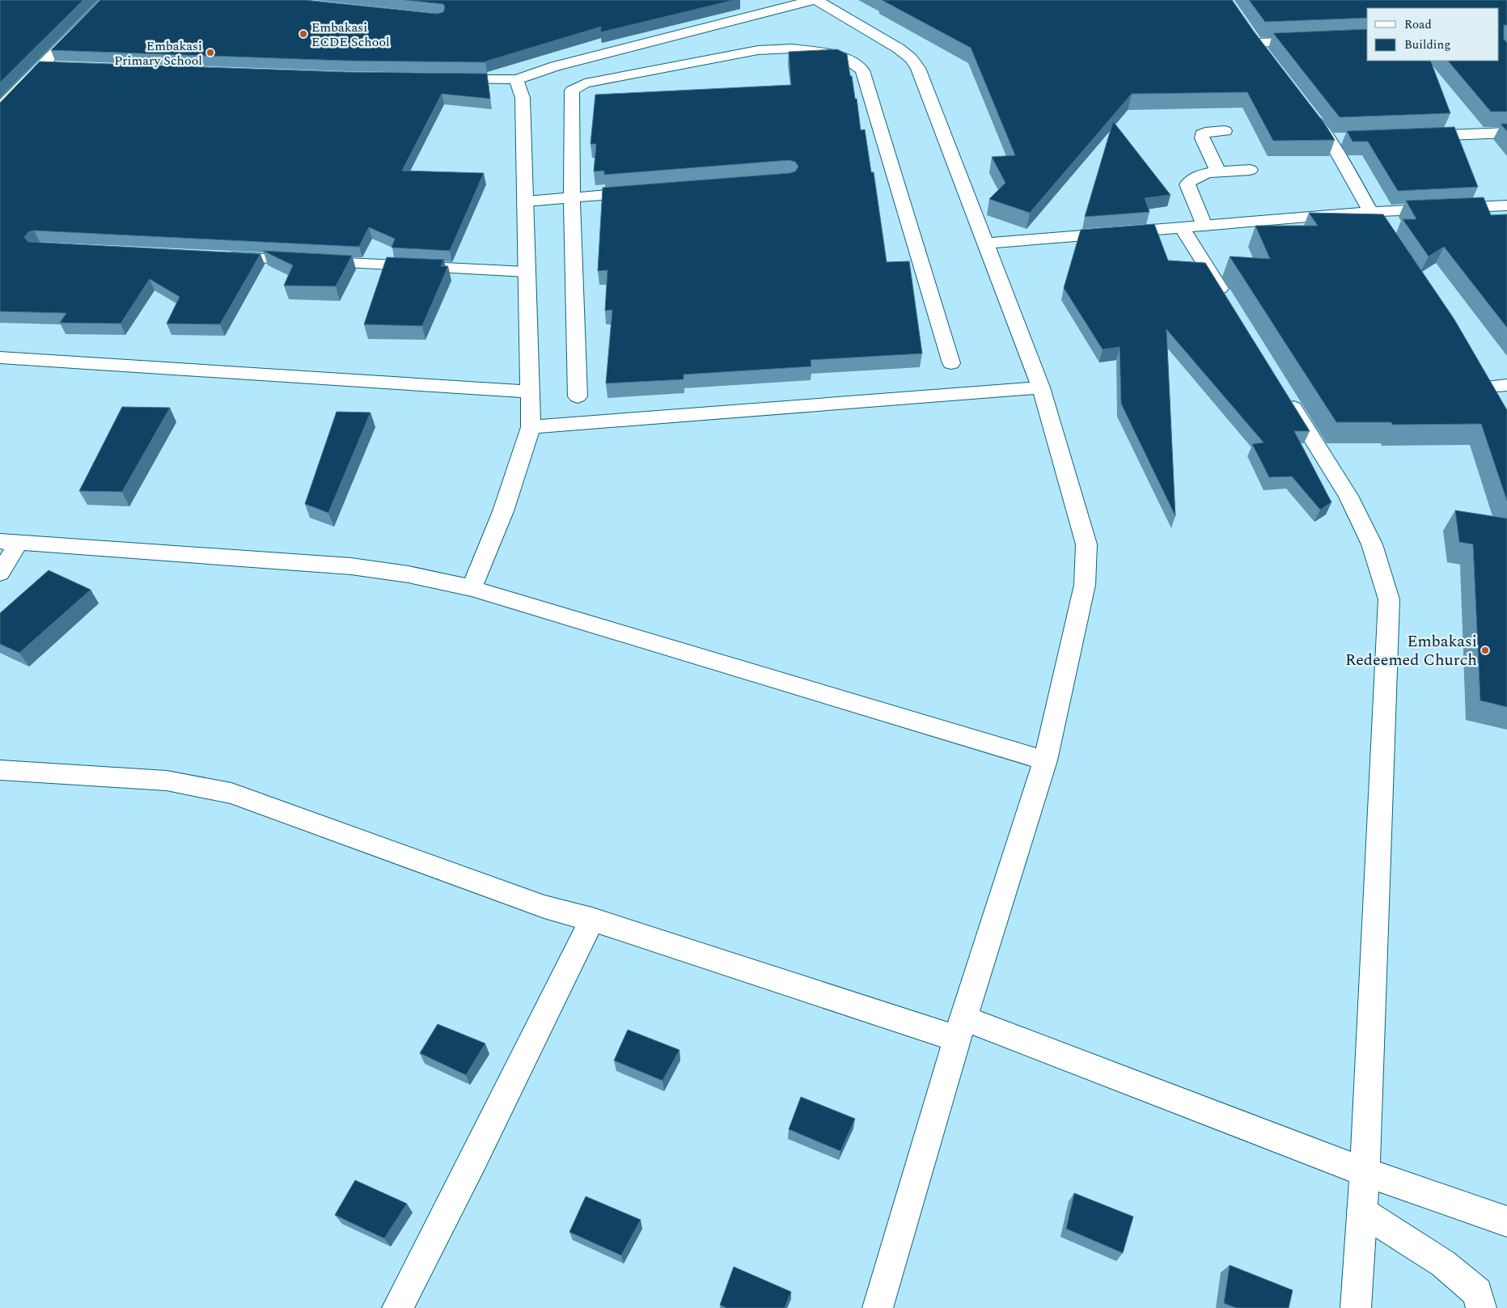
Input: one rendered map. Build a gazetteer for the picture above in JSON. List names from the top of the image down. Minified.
{"places":["Embakasi ECDE School","Embakasi Primary School","Embakasi Redeemed Church"],"legend":["Road","Building"]}
